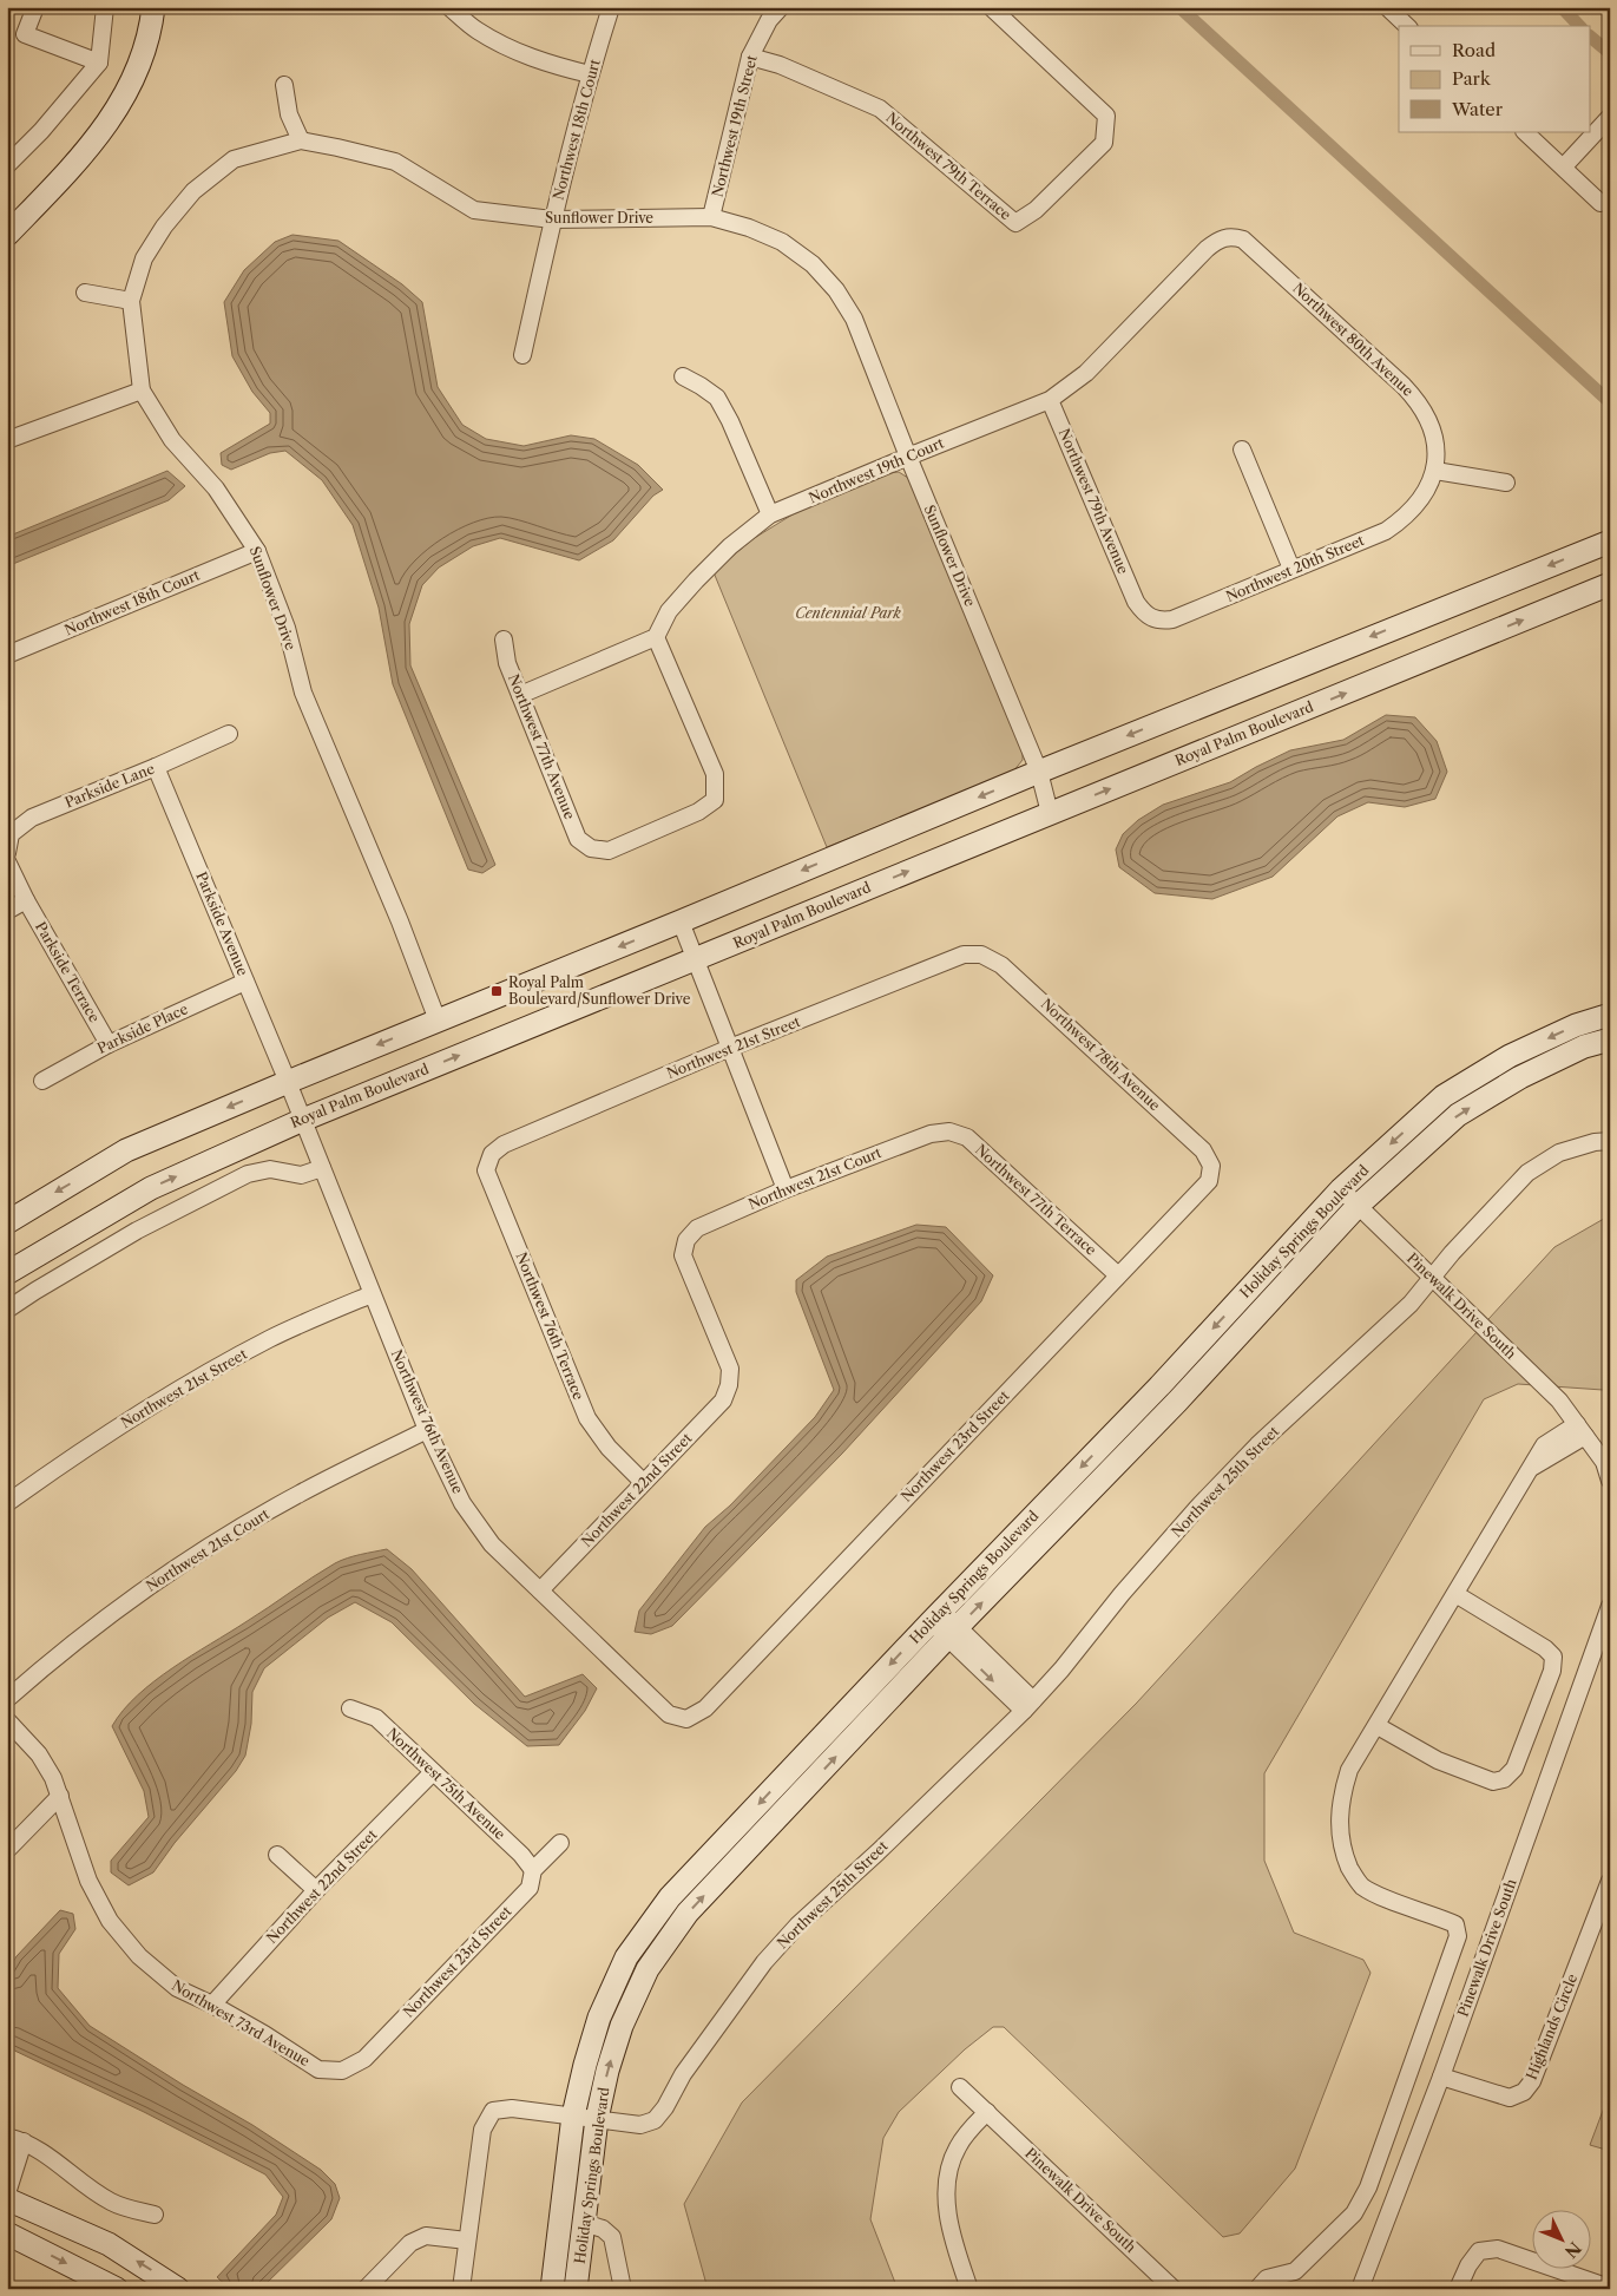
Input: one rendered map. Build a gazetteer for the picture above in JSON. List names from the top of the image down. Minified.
{"streets":{"main road":["Royal Palm Boulevard","Holiday Springs Boulevard"],"street":["Northwest 19th Street","Northwest 18th Court","Northwest 79th Terrace","Sunflower Drive","Northwest 80th Avenue","Northwest 19th Court","Northwest 79th Avenue","Northwest 20th Street","Northwest 77th Avenue","Parkside Lane","Parkside Avenue","Parkside Terrace","Parkside Place","Northwest 21st Street","Northwest 78th Avenue","Northwest 21st Court","Northwest 77th Terrace","Pinewalk Drive South","Northwest 76th Terrace","Northwest 76th Avenue","Northwest 23rd Street","Northwest 25th Street","Northwest 22nd Street","Northwest 75th Avenue","Northwest 73rd Avenue","Highlands Circle"]},"crossings":[["Northwest 19th Street","Northwest 79th Terrace"],["Northwest 19th Street","Sunflower Drive"],["Northwest 18th Court","Sunflower Drive"],["Sunflower Drive","Northwest 19th Court"],["Sunflower Drive","Royal Palm Boulevard"],["Northwest 80th Avenue","Northwest 19th Court"],["Northwest 80th Avenue","Northwest 20th Street"],["Northwest 19th Court","Northwest 79th Avenue"],["Northwest 19th Court","Northwest 77th Avenue"],["Northwest 79th Avenue","Northwest 20th Street"],["Royal Palm Boulevard","Northwest 76th Avenue"],["Parkside Lane","Parkside Avenue"],["Parkside Avenue","Parkside Place"],["Parkside Avenue","Northwest 76th Avenue"],["Parkside Terrace","Parkside Place"],["Northwest 21st Street","Northwest 78th Avenue"],["Northwest 21st Street","Northwest 76th Terrace"],["Northwest 21st Street","Northwest 76th Avenue"],["Northwest 78th Avenue","Northwest 23rd Street"],["Northwest 21st Court","Northwest 77th Terrace"],["Northwest 21st Court","Northwest 76th Avenue"],["Northwest 21st Court","Northwest 22nd Street"],["Northwest 77th Terrace","Northwest 23rd Street"],["Holiday Springs Boulevard","Pinewalk Drive South"],["Holiday Springs Boulevard","Northwest 25th Street"],["Pinewalk Drive South","Northwest 25th Street"],["Pinewalk Drive South","Highlands Circle"],["Northwest 76th Terrace","Northwest 22nd Street"],["Northwest 76th Avenue","Northwest 23rd Street"],["Northwest 76th Avenue","Northwest 22nd Street"],["Northwest 23rd Street","Northwest 75th Avenue"],["Northwest 23rd Street","Northwest 73rd Avenue"],["Northwest 22nd Street","Northwest 75th Avenue"],["Northwest 22nd Street","Northwest 73rd Avenue"]],"parks":["Centennial Park"],"places":{"transit":["Royal Palm Boulevard/Sunflower Drive"]},"legend":["Road","Park","Water"],"north":"bottom right"}
